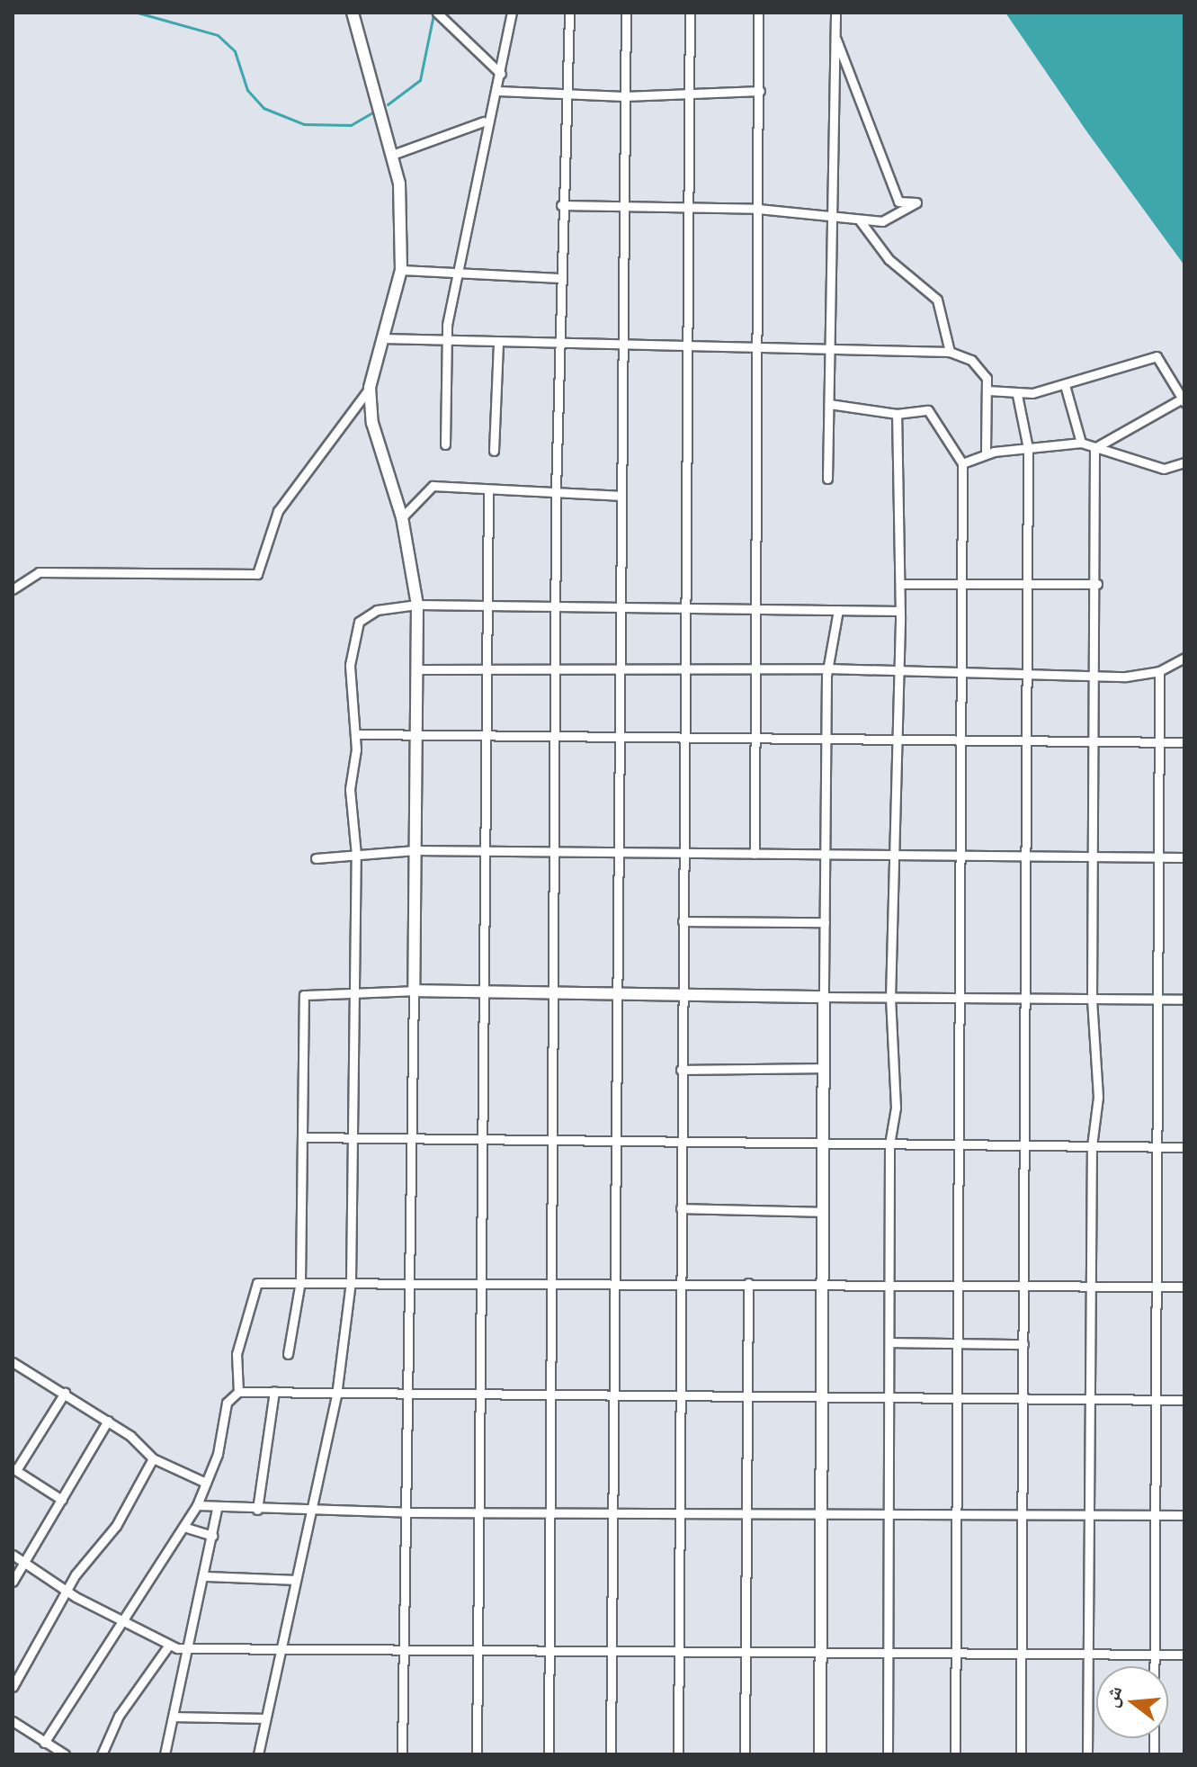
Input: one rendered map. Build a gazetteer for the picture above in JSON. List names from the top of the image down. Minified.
{"north":"left"}
